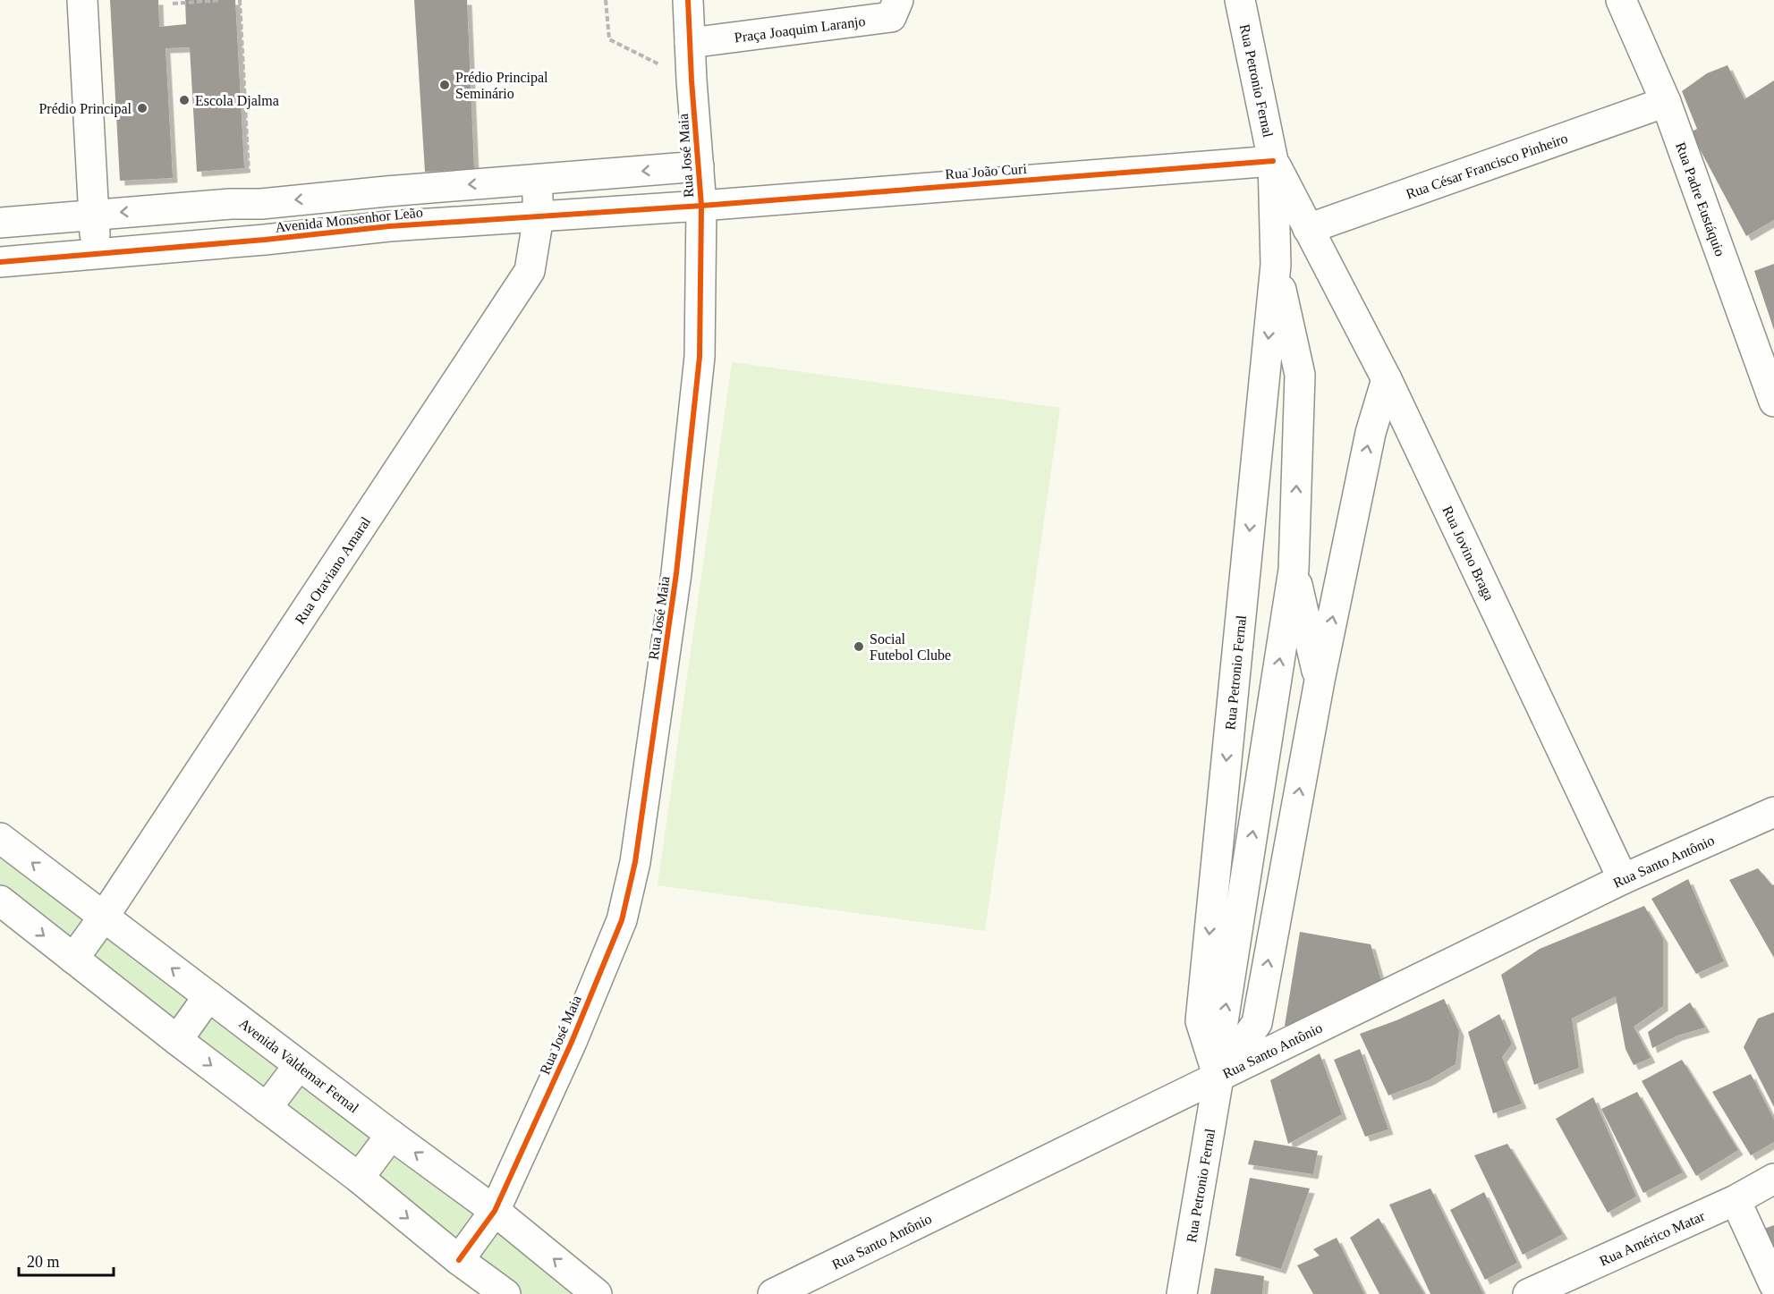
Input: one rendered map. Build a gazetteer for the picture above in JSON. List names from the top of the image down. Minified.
{"streets":{"street":["Praça Joaquim Laranjo","Rua Petronio Fernal","Rua José Maia","Rua César Francisco Pinheiro","Rua João Curi","Rua Padre Eustáquio","Avenida Monsenhor Leão","Rua Jovino Braga","Rua Otaviano Amaral","Rua Santo Antônio","Avenida Valdemar Fernal","Rua Américo Matar"]},"crossings":[["Praça Joaquim Laranjo","Rua José Maia"],["Rua Petronio Fernal","Rua César Francisco Pinheiro"],["Rua Petronio Fernal","Rua João Curi"],["Rua Petronio Fernal","Rua Jovino Braga"],["Rua Petronio Fernal","Rua Santo Antônio"],["Rua José Maia","Rua João Curi"],["Rua José Maia","Avenida Monsenhor Leão"],["Rua José Maia","Avenida Valdemar Fernal"],["Rua César Francisco Pinheiro","Rua Padre Eustáquio"],["Rua César Francisco Pinheiro","Rua Jovino Braga"],["Rua João Curi","Avenida Monsenhor Leão"],["Avenida Monsenhor Leão","Rua Otaviano Amaral"],["Rua Jovino Braga","Rua Santo Antônio"],["Rua Otaviano Amaral","Avenida Valdemar Fernal"]],"places":["Prédio Principal Seminário","Escola Djalma","Prédio Principal","Social Futebol Clube"],"scale_bar":"20 m"}
